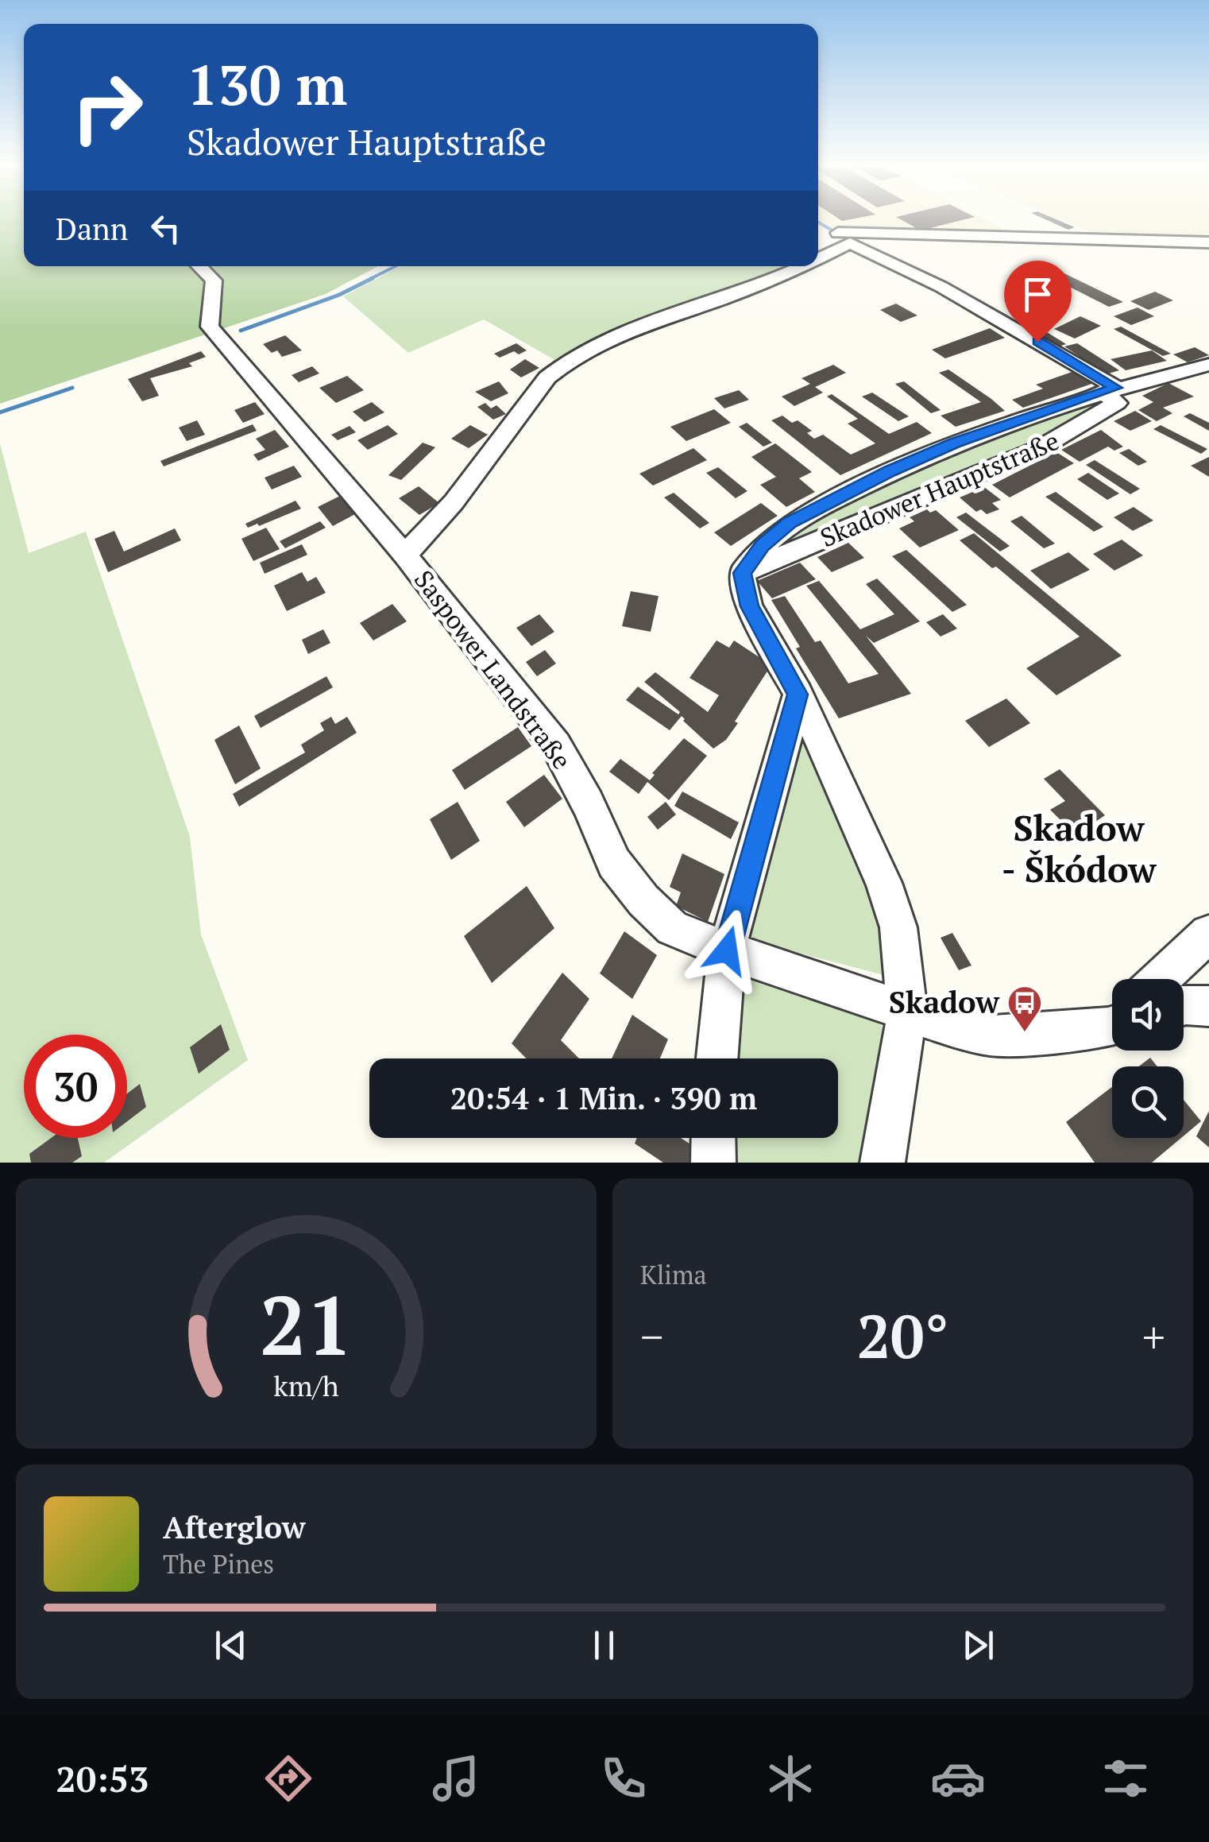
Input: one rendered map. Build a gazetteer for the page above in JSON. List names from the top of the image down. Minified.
{"streets":{"street":["Skadower Hauptstraße","Saspower Landstraße"]},"districts":["Skadow - Škódow"],"places":{"bus stop":["Skadow"]},"page":{"turn":["130 m","Skadower Hauptstraße"],"then":"Dann","limit":"30","trip":"20:54 · 1 Min. · 390 m","tile":"Klima","heat":["−","20°","+"],"song":["Afterglow","The Pines"],"tabs":"20:53","gauge":["21","km/h"]}}
